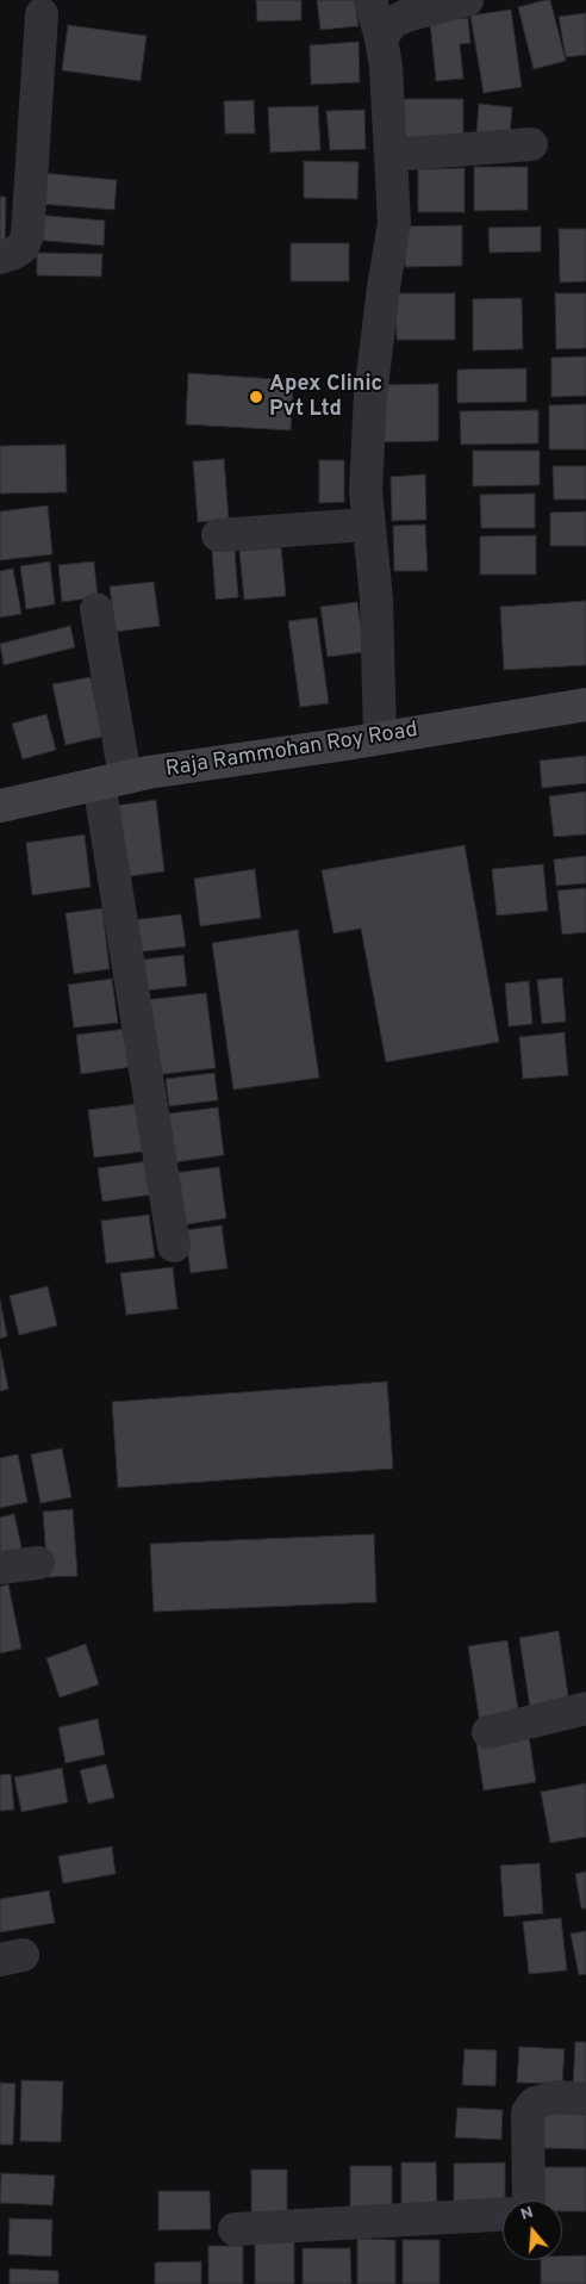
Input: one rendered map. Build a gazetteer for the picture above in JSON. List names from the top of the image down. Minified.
{"streets":{"main road":["Raja Rammohan Roy Road"]},"places":["Apex Clinic Pvt Ltd"],"north":"top"}
